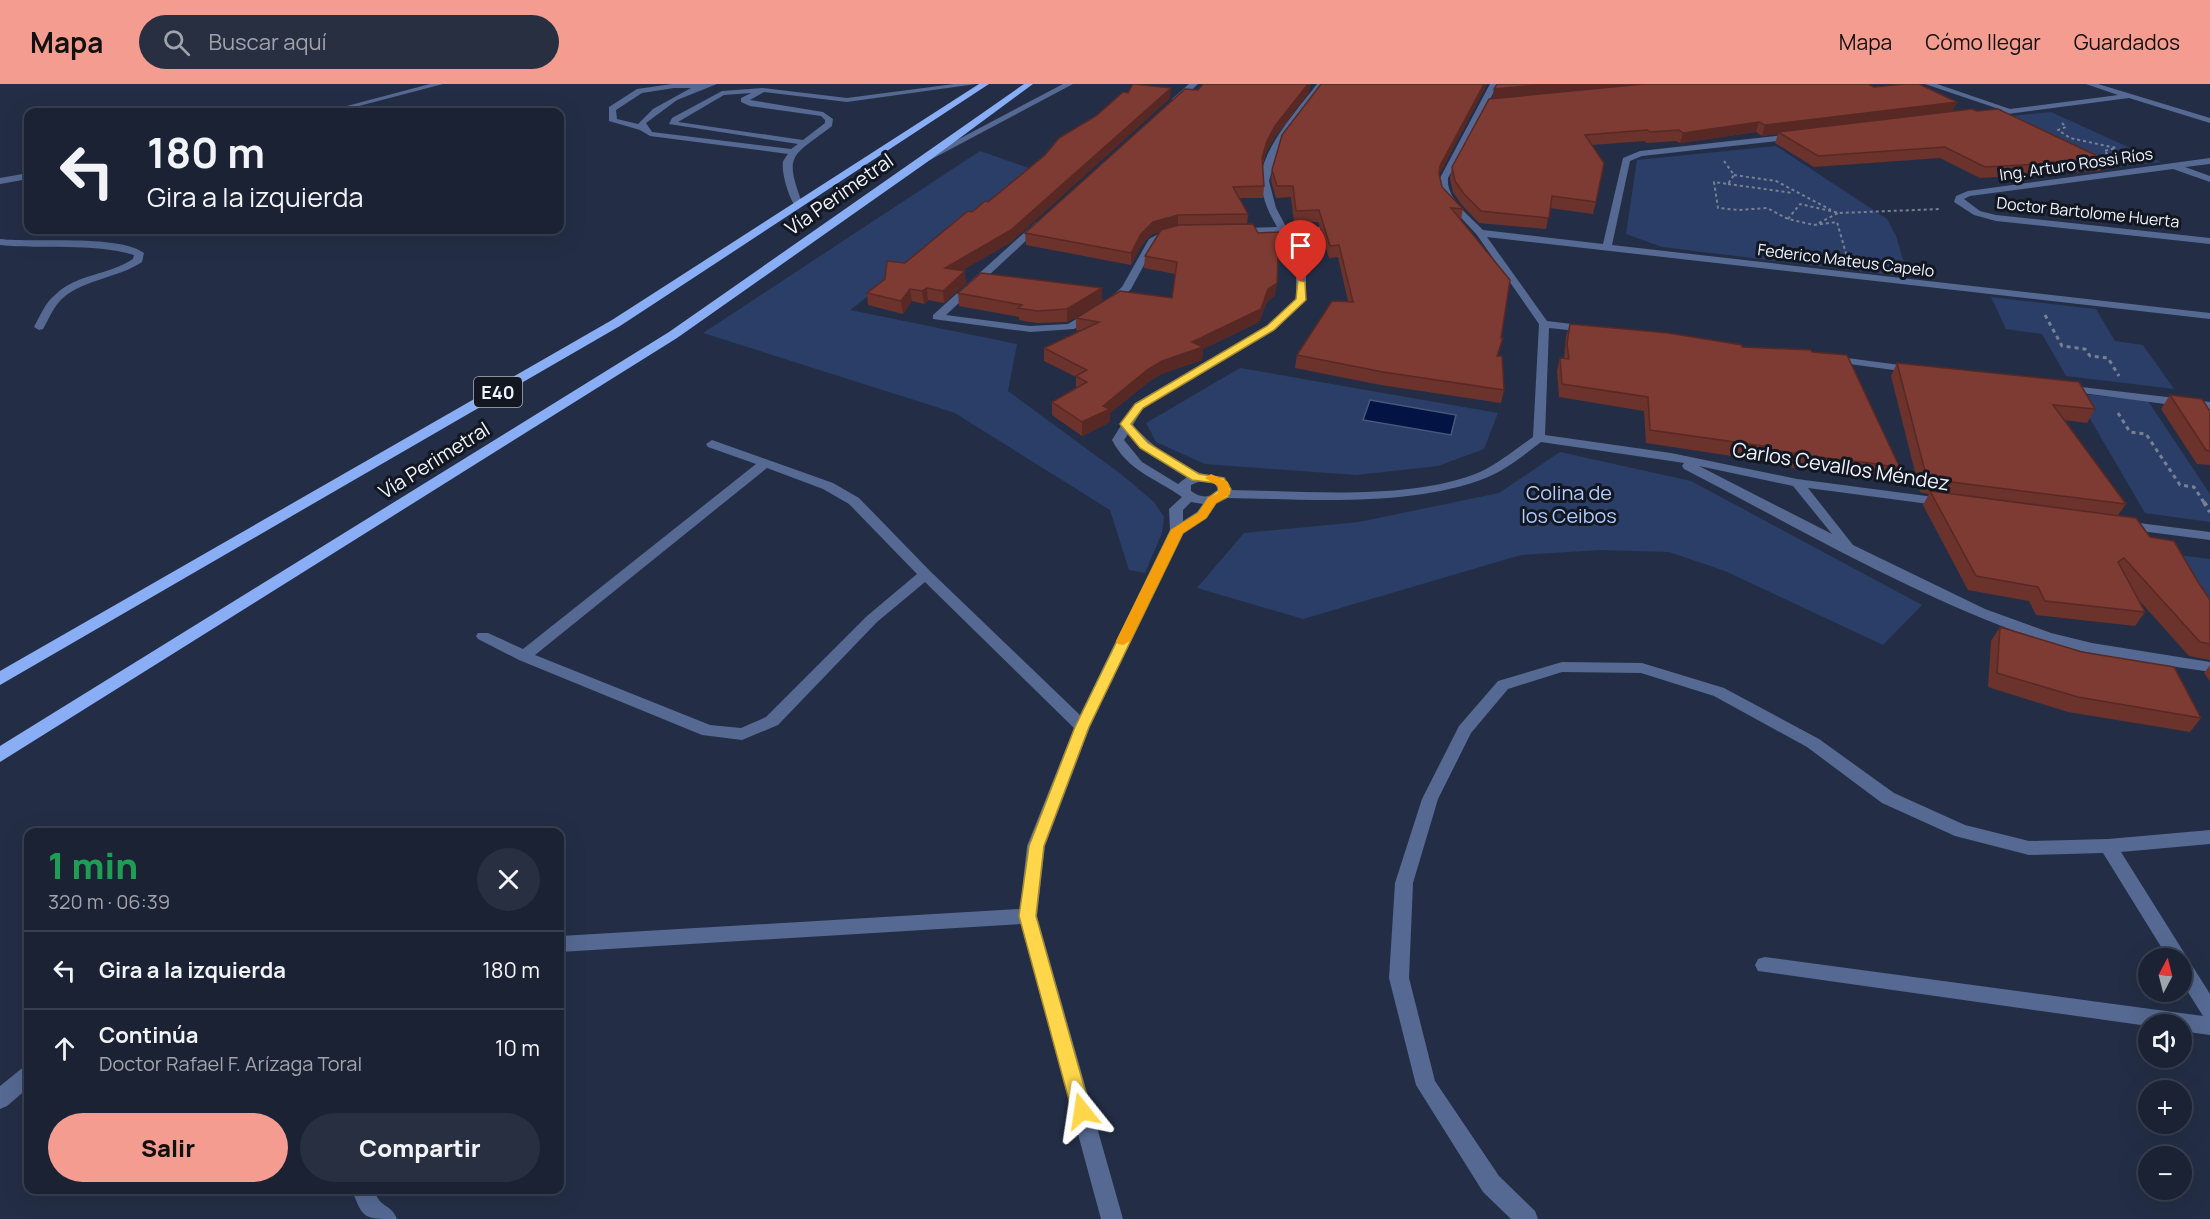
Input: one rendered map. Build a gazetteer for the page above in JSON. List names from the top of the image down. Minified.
{"streets":{"highway":["Vía Perimetral","E40"],"street":["Ing. Arturo Rossi Ríos","Doctor Bartolome Huerta","Federico Mateus Capelo","Carlos Cevallos Méndez"]},"crossings":[["Ing. Arturo Rossi Ríos","Doctor Bartolome Huerta"]],"parks":["Colina de los Ceibos"],"north":"top","page":{"header":"Mapa","search":"Buscar aquí","nav":["Mapa","Cómo llegar","Guardados"],"turn":["180 m","Gira a la izquierda"],"heading":["1 min","320 m · 06:39"],"list":[{"name":"Gira a la izquierda","value":"180 m"},{"name":"Continúa","note":"Doctor Rafael F. Arízaga Toral","value":"10 m"}],"map_buttons":["+","−"],"buttons":["Salir","Compartir"]}}
